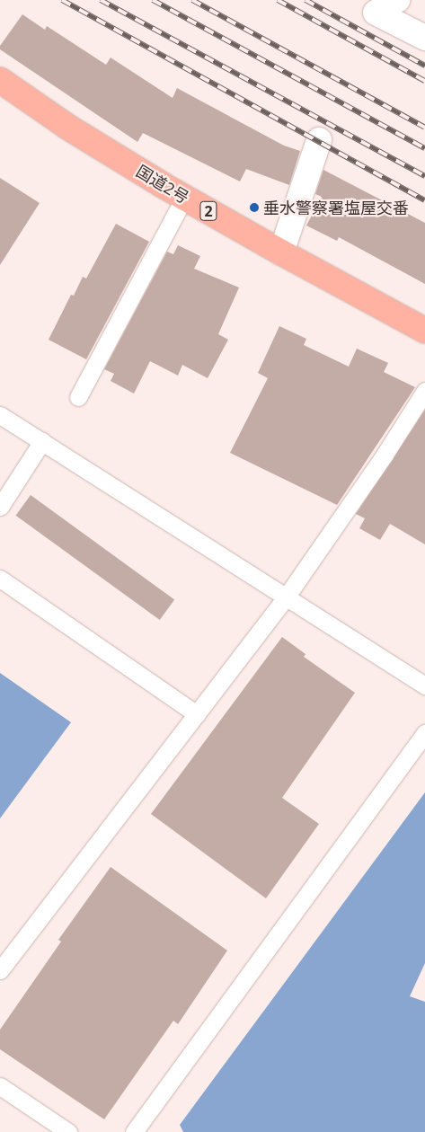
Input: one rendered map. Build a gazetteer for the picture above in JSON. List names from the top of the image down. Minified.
{"streets":{"highway":["国道2号","2"]},"places":["垂水警察署塩屋交番"]}
